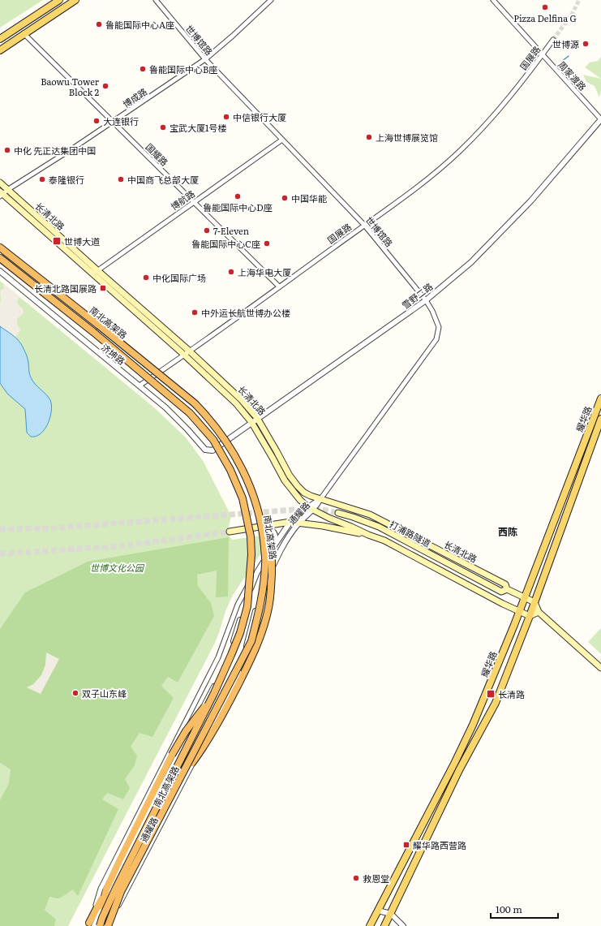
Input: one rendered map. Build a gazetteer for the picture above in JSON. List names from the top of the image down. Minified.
{"streets":{"highway":["南北高架路"],"main road":["长清北路","耀华路","打浦路隧道"],"street":["世博馆路","国展路","周家渡路","博成路","国耀路","博航路","雪野二路","济坤路","通耀路"]},"crossings":[["世博馆路","国展路"],["世博馆路","博成路"],["世博馆路","博航路"],["世博馆路","长清北路"],["世博馆路","雪野二路"],["世博馆路","通耀路"],["国展路","周家渡路"],["国展路","国耀路"],["国展路","长清北路"],["国展路","济坤路"],["周家渡路","雪野二路"],["博成路","国耀路"],["博成路","长清北路"],["国耀路","博航路"],["博航路","长清北路"],["长清北路","雪野二路"],["长清北路","耀华路"],["长清北路","通耀路"],["长清北路","打浦路隧道"],["雪野二路","济坤路"]],"districts":["西陈"],"parks":["世博文化公园"],"places":{"other":["Pizza Delfina G","鲁能国际中心A座","世博源","鲁能国际中心B座","Baowu Tower Block 2","中信银行大厦","大连银行","宝武大厦1号楼","上海世博展览馆","中化 先正达集团中国","泰隆银行","中国商飞总部大厦","鲁能国际中心D座","中国华能","7-Eleven","鲁能国际中心C座","上海华电大厦","中化国际广场","中外运长航世博办公楼","双子山东峰","救恩堂"],"transit":["世博大道","长清北路国展路","长清路","耀华路西营路"]},"scale_bar":"100 m"}
